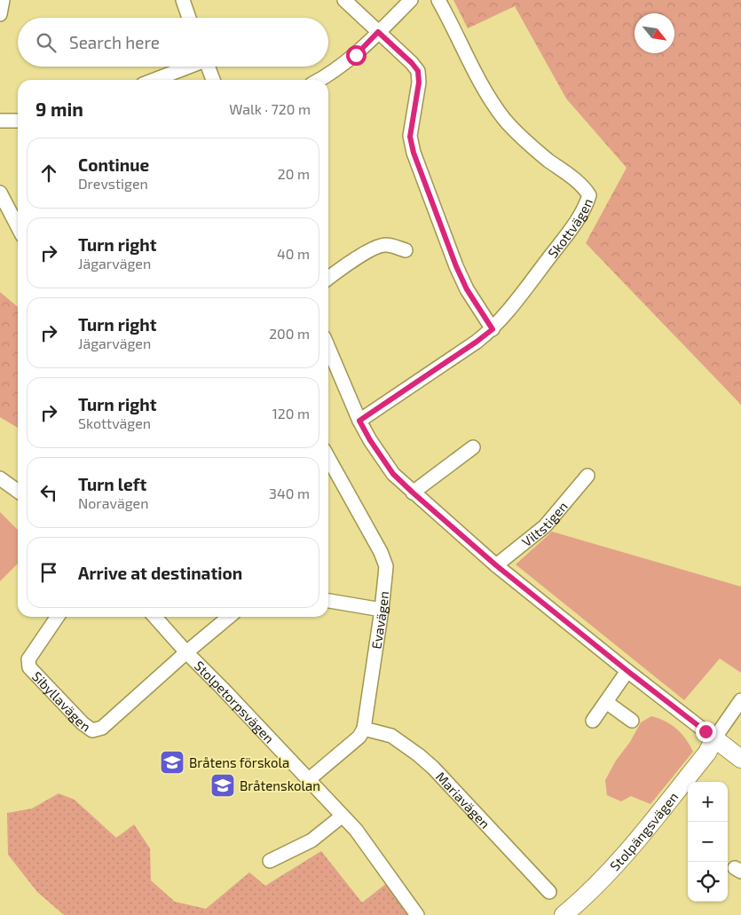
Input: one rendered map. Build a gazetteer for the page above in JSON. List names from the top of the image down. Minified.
{"streets":{"main road":["Stolpängsvägen"],"street":["Skottvägen","Viltstigen","Evavägen","Sibyllavägen","Stolpetorpsvägen","Mariavägen"]},"crossings":[["Evavägen","Mariavägen"],["Sibyllavägen","Stolpetorpsvägen"]],"places":{"school or university":["Bråtens förskola","Bråtenskolan"]},"north":"bottom right","page":{"search":"Search here","heading":["9 min","Walk · 720 m"],"list":[["Continue","Drevstigen","20 m"],["Turn right","Jägarvägen","40 m"],["Turn right","Jägarvägen","200 m"],["Turn right","Skottvägen","120 m"],["Turn left","Noravägen","340 m"],"Arrive at destination"],"map_buttons":["+","−"]}}
